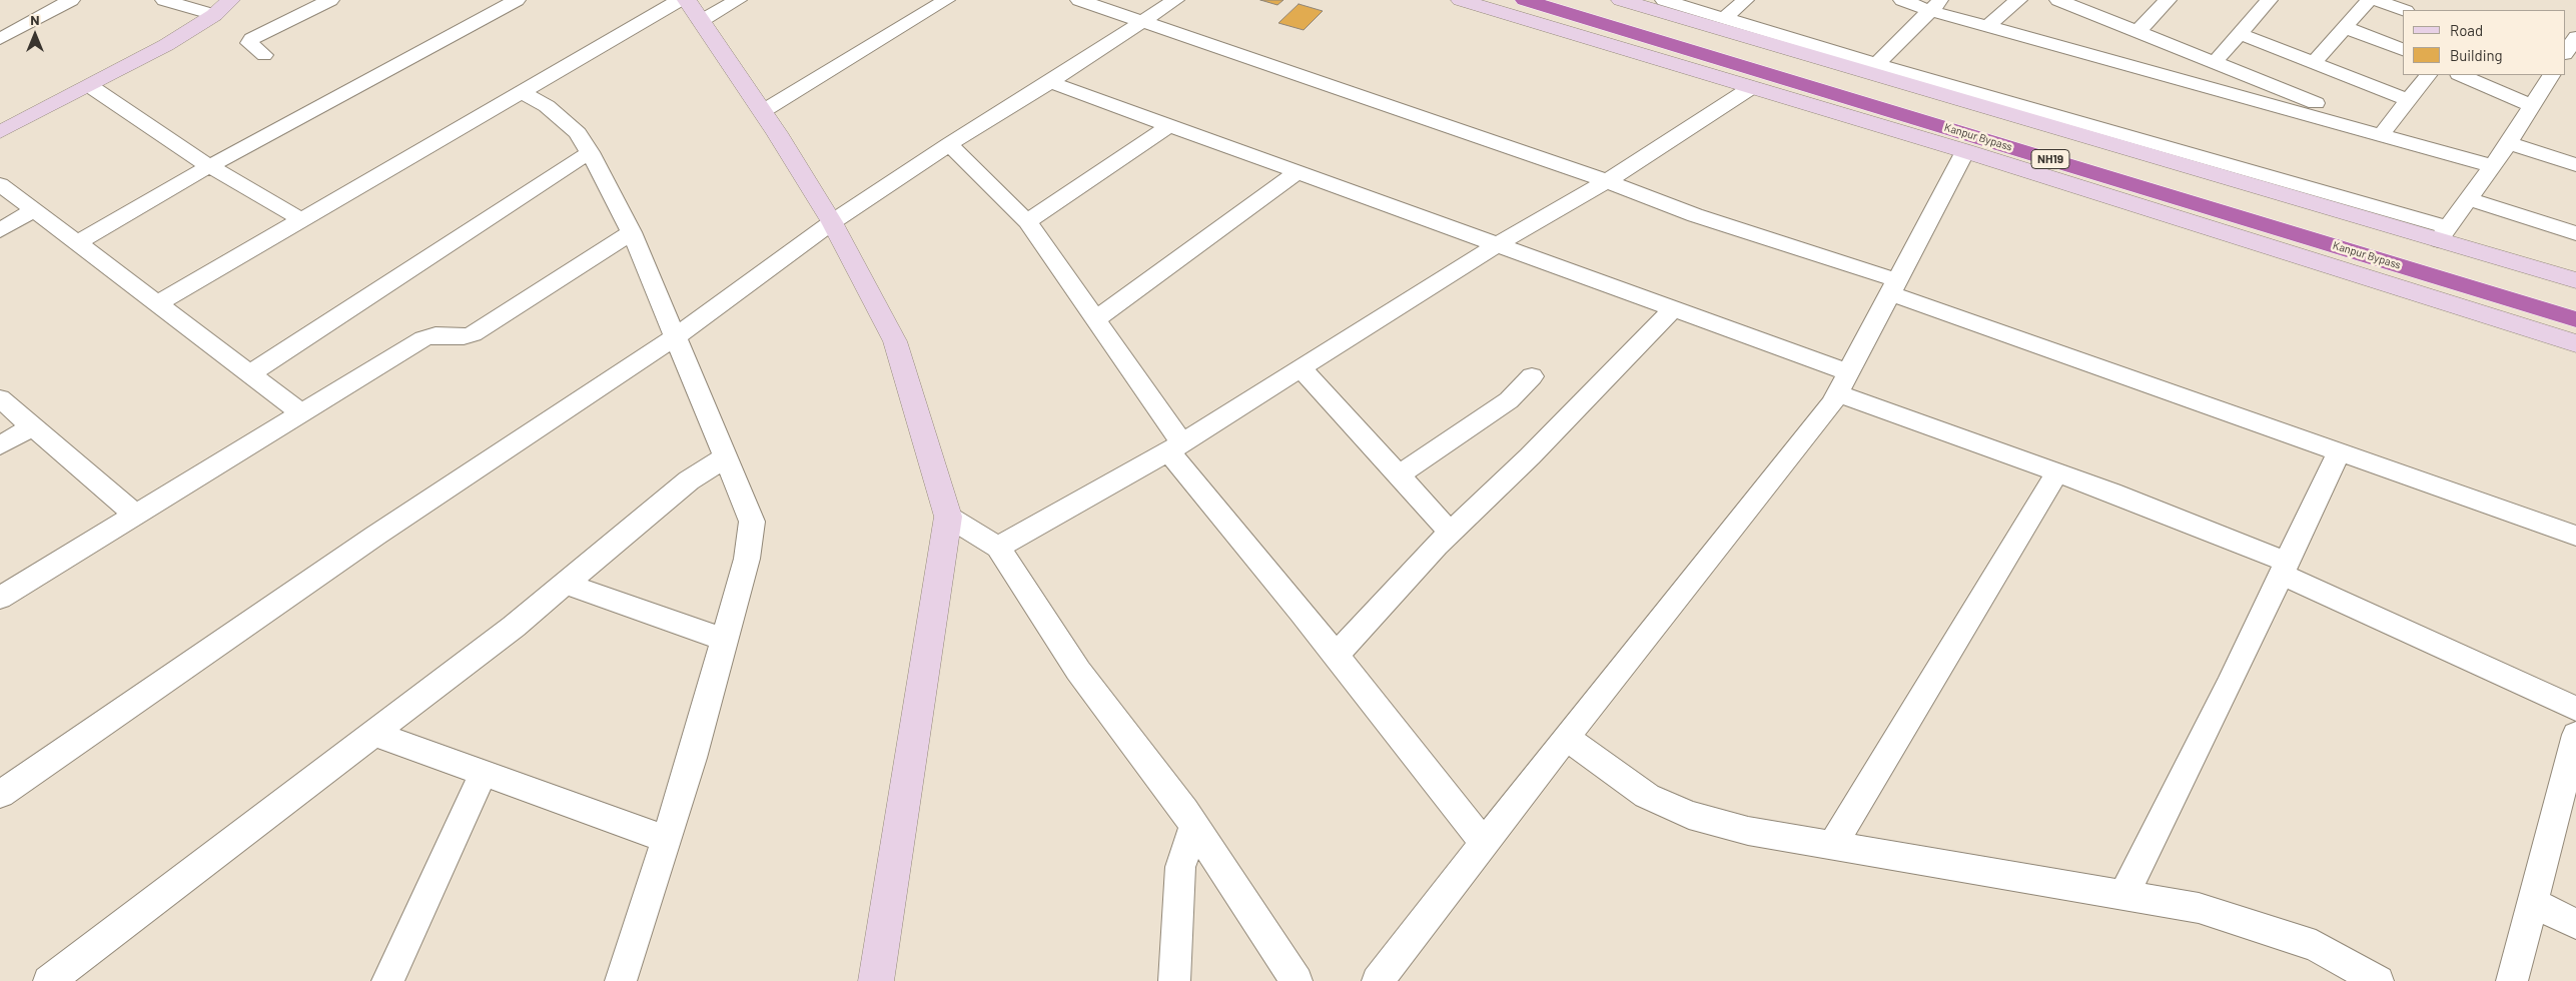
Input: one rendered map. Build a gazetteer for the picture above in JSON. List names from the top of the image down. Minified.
{"streets":{"highway":["Kanpur Bypass","NH19"]},"legend":["Road","Building"],"north":"top"}
